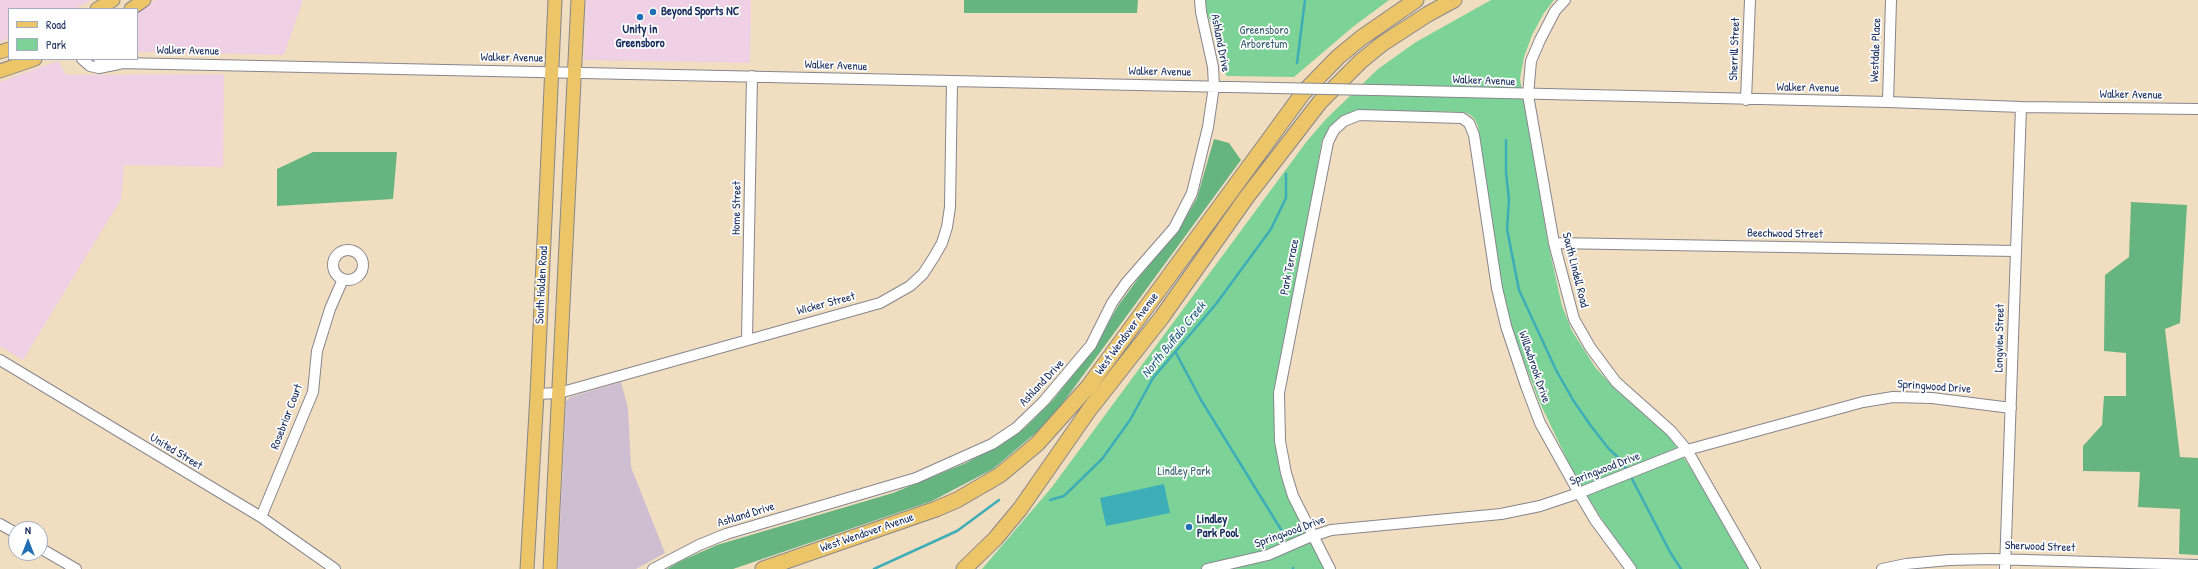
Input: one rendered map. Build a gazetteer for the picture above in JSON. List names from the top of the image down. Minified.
{"streets":{"highway":["West Wendover Avenue"],"main road":["South Holden Road"],"street":["Ashland Drive","Sherrill Street","Westdale Place","Walker Avenue","Home Street","Beechwood Street","Park Terrace","South Lindell Road","Wicker Street","Longview Street","Willowbrook Drive","Springwood Drive","Rosebriar Court","United Street","Sherwood Street"]},"crossings":[["Ashland Drive","Walker Avenue"],["Sherrill Street","Walker Avenue"],["Westdale Place","Walker Avenue"],["Walker Avenue","Home Street"],["Walker Avenue","South Lindell Road"],["Walker Avenue","South Holden Road"],["Walker Avenue","Wicker Street"],["Walker Avenue","Longview Street"],["Home Street","Wicker Street"],["Beechwood Street","South Lindell Road"],["Beechwood Street","Longview Street"],["Park Terrace","Willowbrook Drive"],["Park Terrace","Springwood Drive"],["South Lindell Road","Springwood Drive"],["South Holden Road","Wicker Street"],["Longview Street","Springwood Drive"],["Longview Street","Sherwood Street"],["Willowbrook Drive","Springwood Drive"],["Rosebriar Court","United Street"]],"water":["North Buffalo Creek"],"parks":["Greensboro Arboretum","Lindley Park"],"places":["Beyond Sports NC","Unity in Greensboro","Lindley Park Pool"],"legend":["Road","Park"],"north":"top"}
